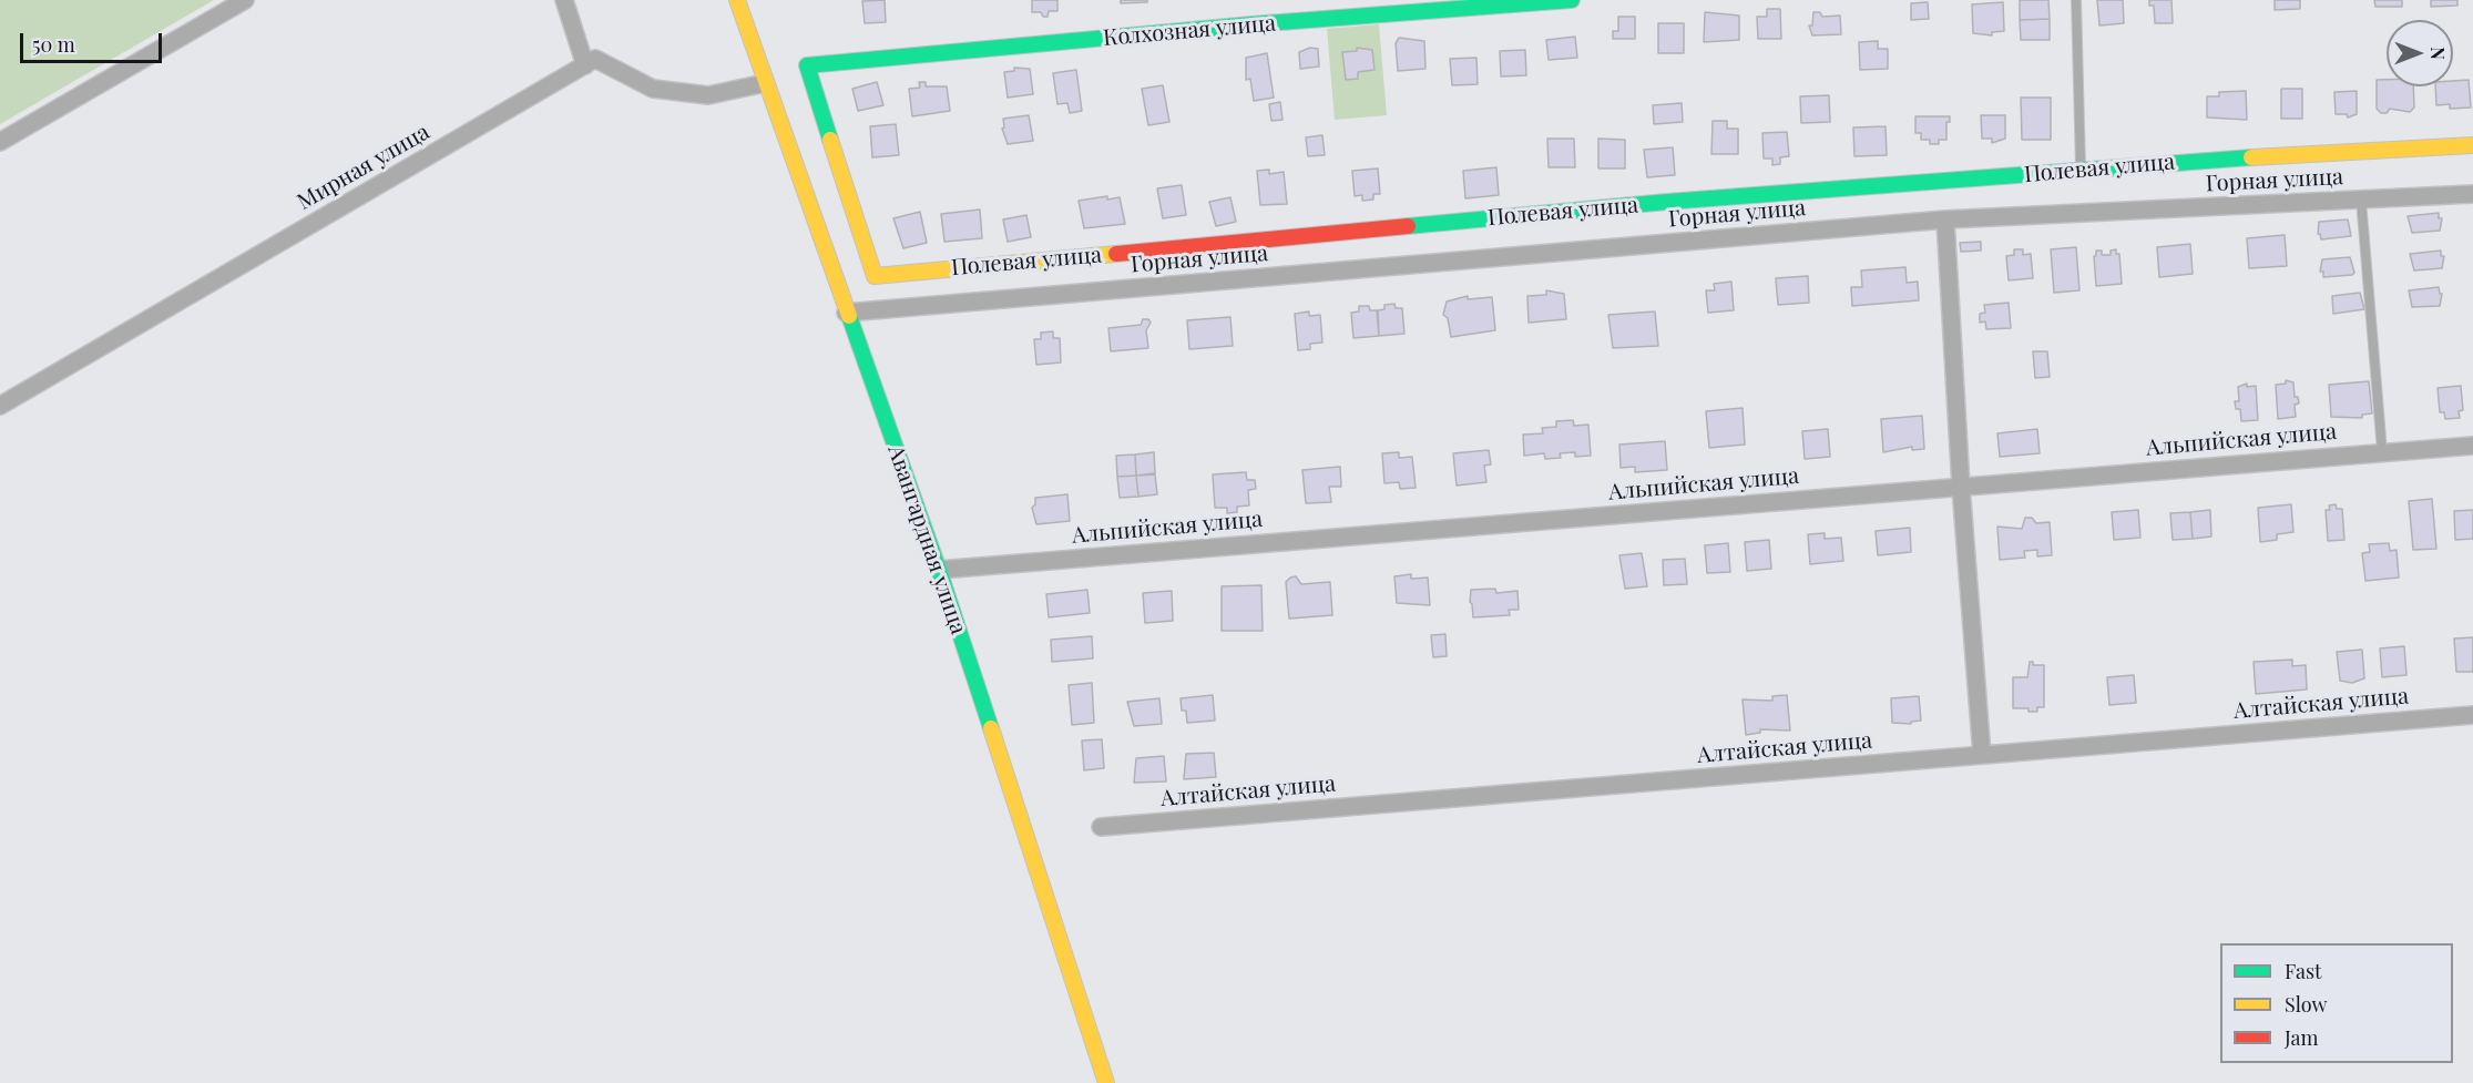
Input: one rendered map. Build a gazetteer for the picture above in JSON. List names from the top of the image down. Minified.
{"streets":{"street":["Колхозная улица","Мирная улица","Полевая улица","Горная улица","Альпийская улица","Авангардная улица","Алтайская улица"]},"crossings":[["Колхозная улица","Полевая улица"],["Горная улица","Авангардная улица"],["Альпийская улица","Авангардная улица"]],"legend":["Fast","Slow","Jam"],"scale_bar":"50 m","north":"right"}
